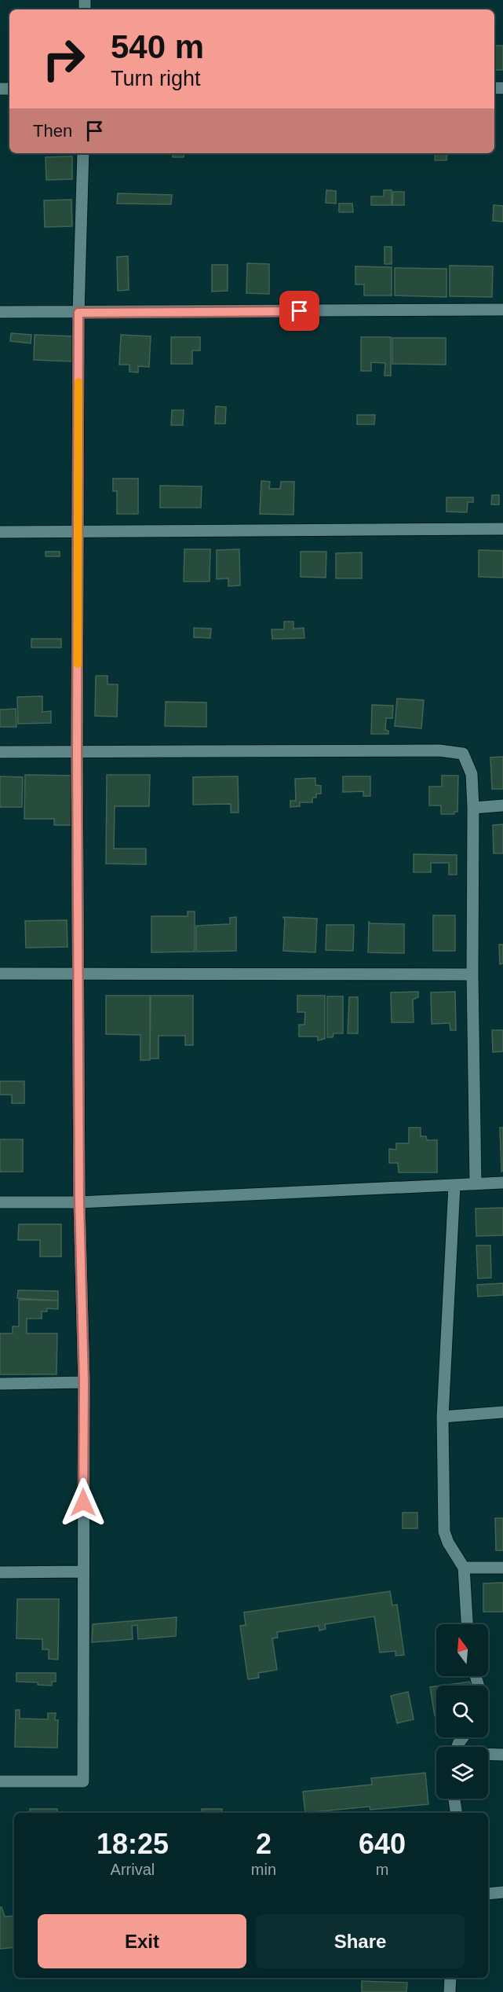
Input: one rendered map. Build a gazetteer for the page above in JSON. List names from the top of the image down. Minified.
{"north":"top","page":{"turn":["540 m","Turn right"],"then":"Then","eta":["18:25","Arrival","2","min","640","m"],"buttons":["Exit","Share"]}}
